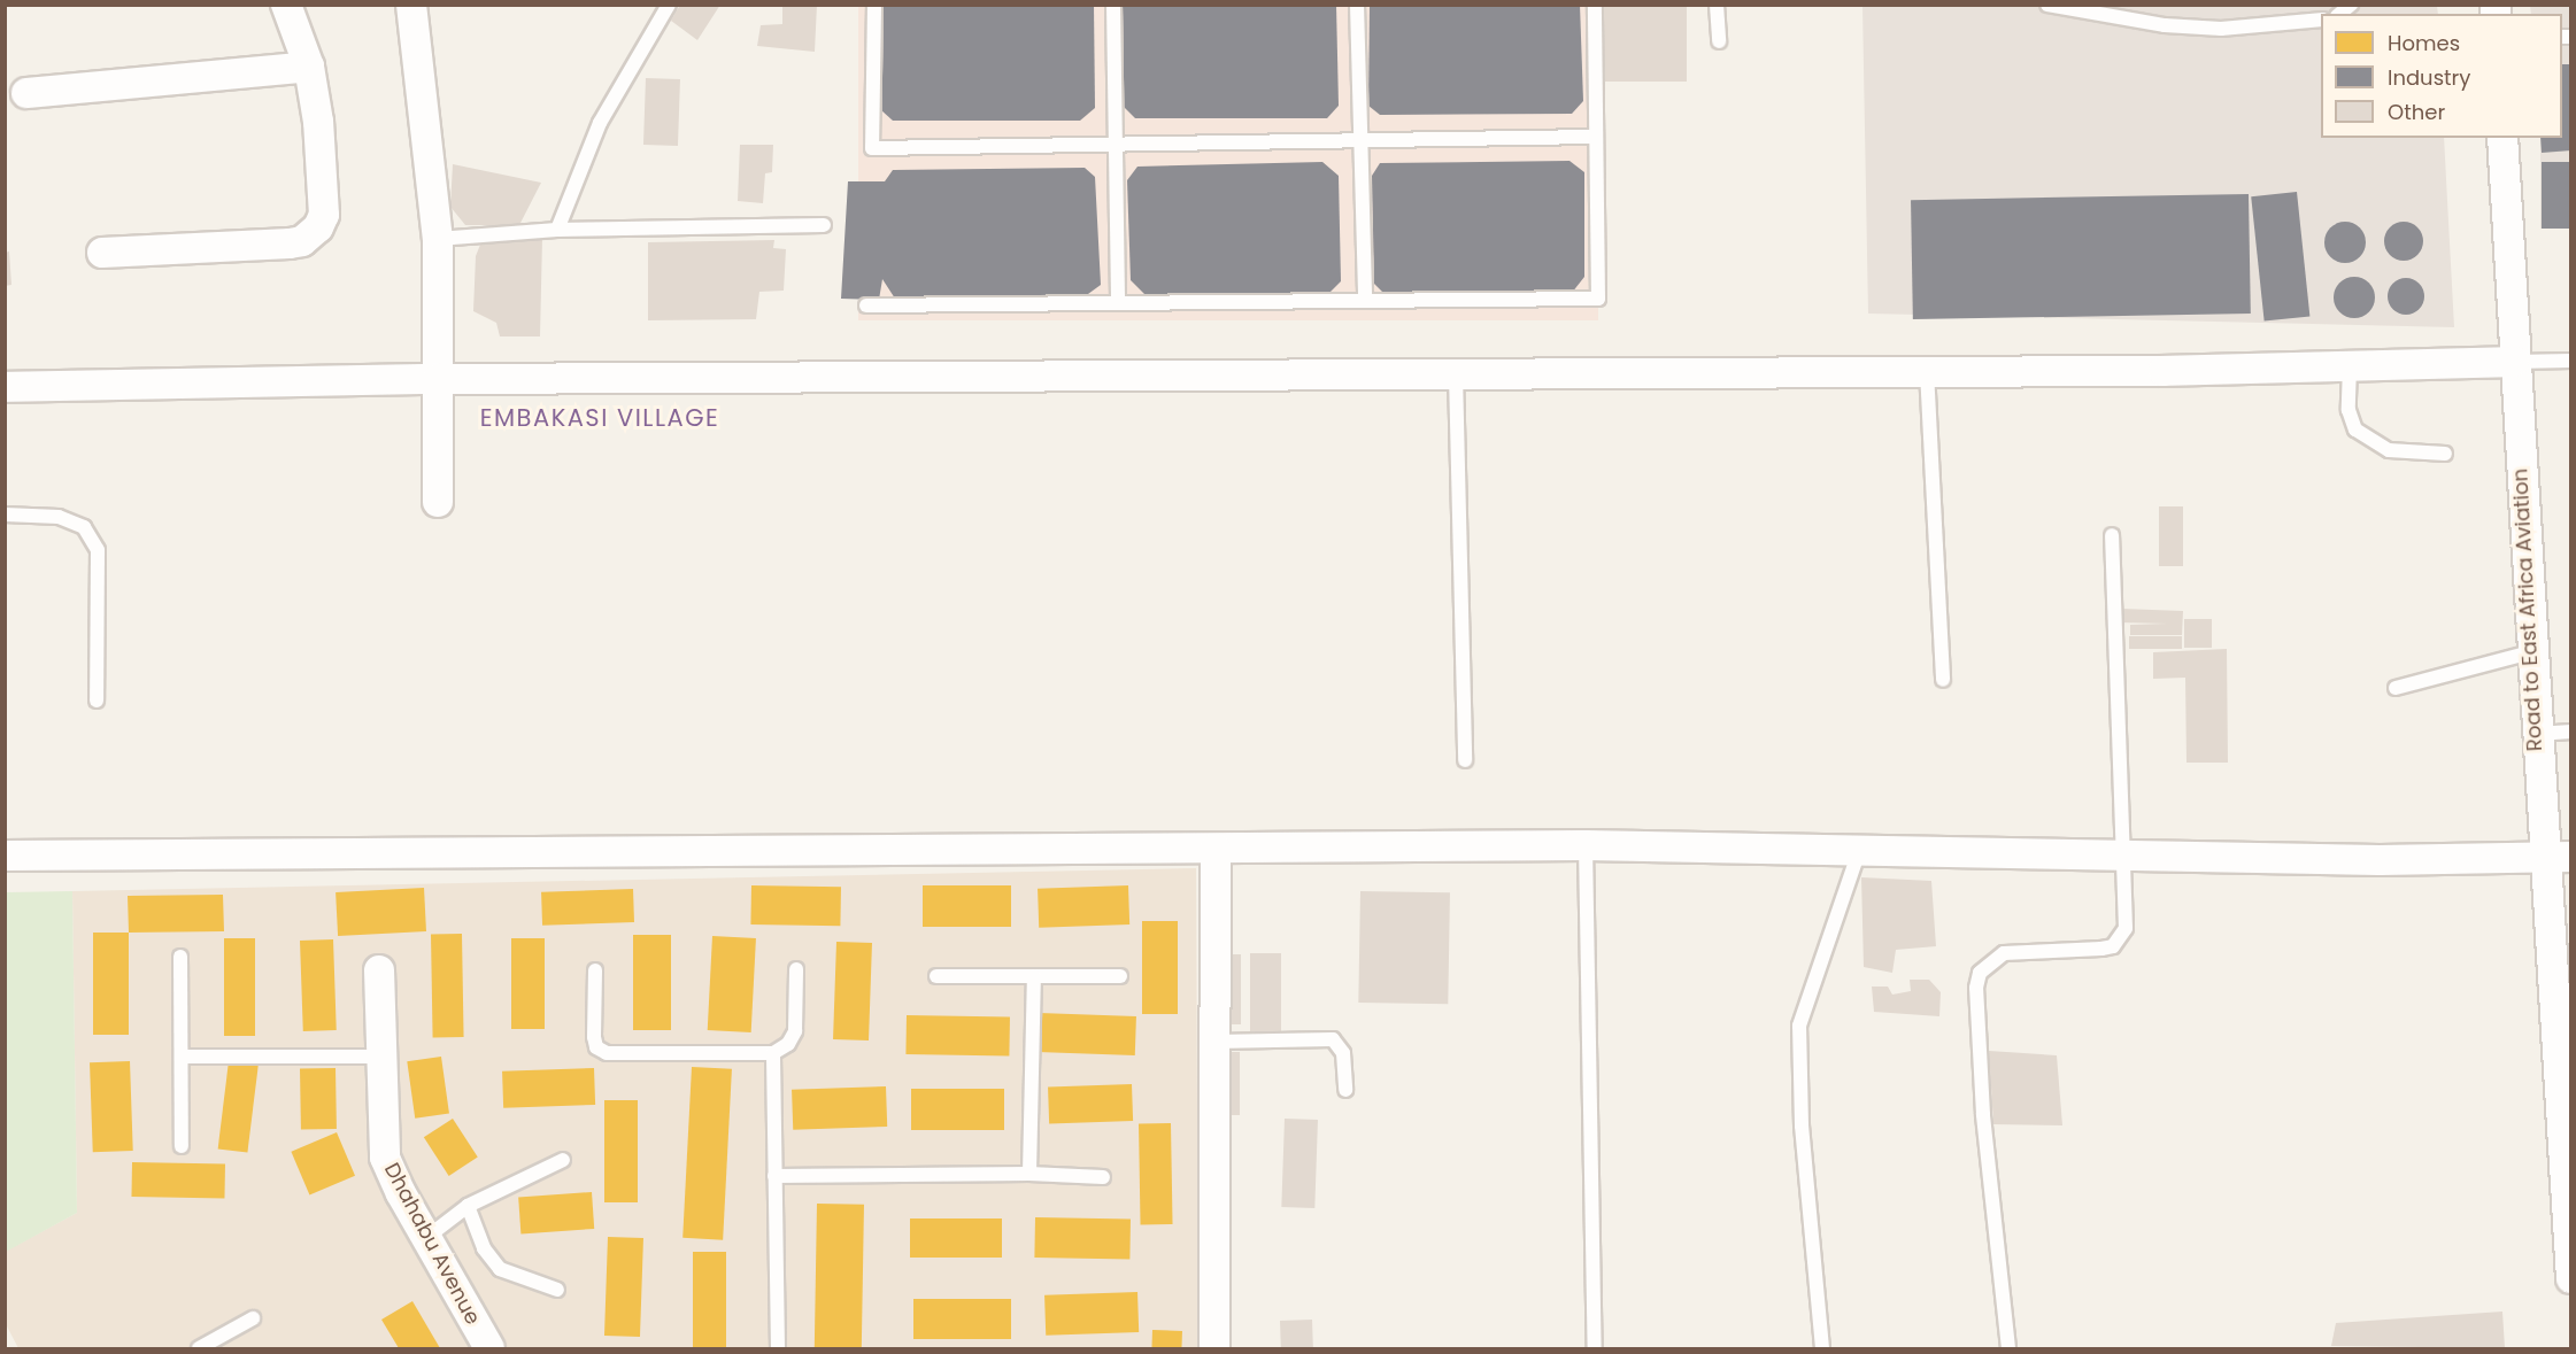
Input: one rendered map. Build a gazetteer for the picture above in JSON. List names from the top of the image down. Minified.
{"streets":{"street":["Road to East Africa Aviation","Dhahabu Avenue"]},"districts":["EMBAKASI VILLAGE"],"legend":["Homes","Industry","Other"]}
